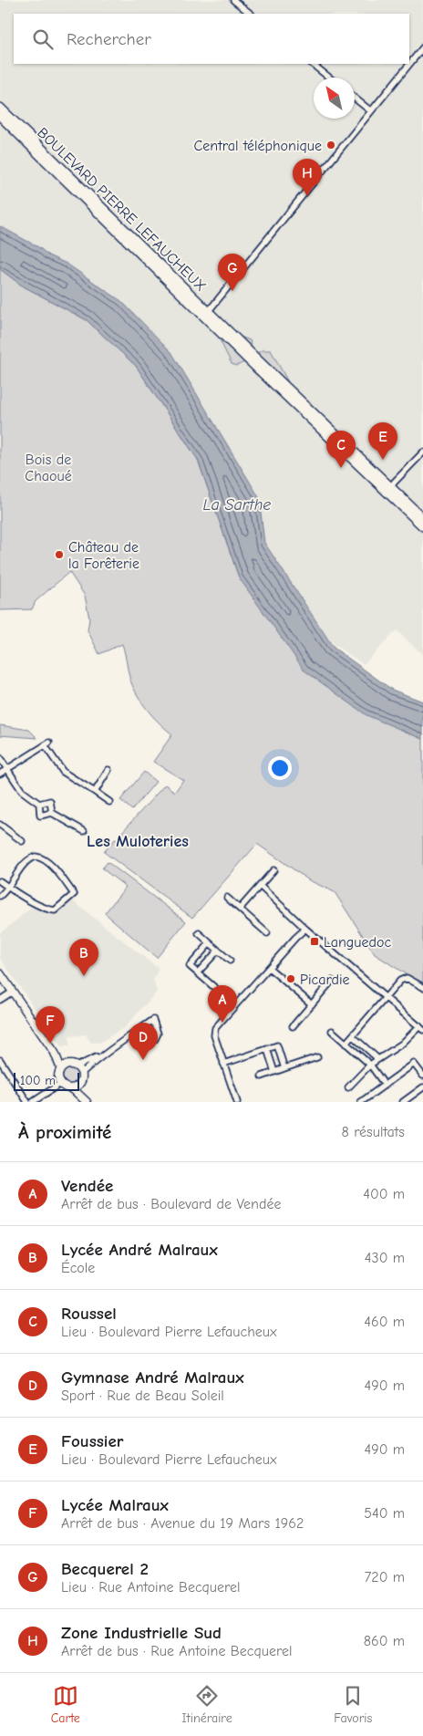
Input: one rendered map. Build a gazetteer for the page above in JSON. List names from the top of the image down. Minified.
{"streets":{"main road":["BOULEVARD PIERRE LEFAUCHEUX"]},"districts":["Les Muloteries"],"water":["La Sarthe"],"parks":["Bois de Chaoué"],"places":{"other":["Central téléphonique","Château de la Forêterie","Picardie"],"transit":["Languedoc"]},"scale_bar":"100 m","north":"top left","page":{"search":"Rechercher","pins":["H","G","E","C","B","A","F","D"],"scale":"100 m","heading":["À proximité","8 résultats"],"list":[{"mark":"A","name":"Vendée","note":"Arrêt de bus · Boulevard de Vendée","value":"400 m"},{"mark":"B","name":"Lycée André Malraux","note":"École","value":"430 m"},{"mark":"C","name":"Roussel","note":"Lieu · Boulevard Pierre Lefaucheux","value":"460 m"},{"mark":"D","name":"Gymnase André Malraux","note":"Sport · Rue de Beau Soleil","value":"490 m"},{"mark":"E","name":"Foussier","note":"Lieu · Boulevard Pierre Lefaucheux","value":"490 m"},{"mark":"F","name":"Lycée Malraux","note":"Arrêt de bus · Avenue du 19 Mars 1962","value":"540 m"},{"mark":"G","name":"Becquerel 2","note":"Lieu · Rue Antoine Becquerel","value":"720 m"},{"mark":"H","name":"Zone Industrielle Sud","note":"Arrêt de bus · Rue Antoine Becquerel","value":"860 m"}],"nav":["Carte","Itinéraire","Favoris"]}}
